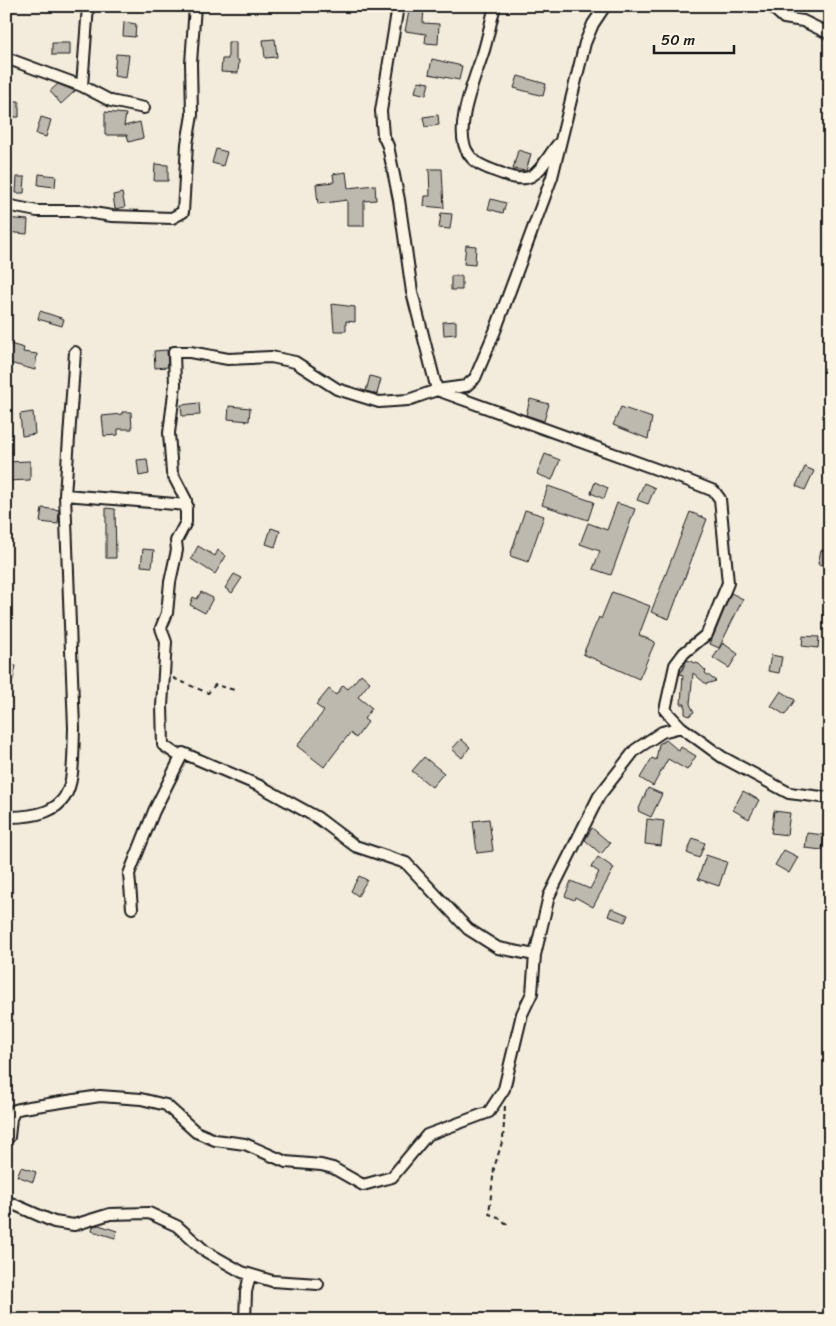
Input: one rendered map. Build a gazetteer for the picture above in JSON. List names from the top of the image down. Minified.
{"scale_bar":"50 m"}
